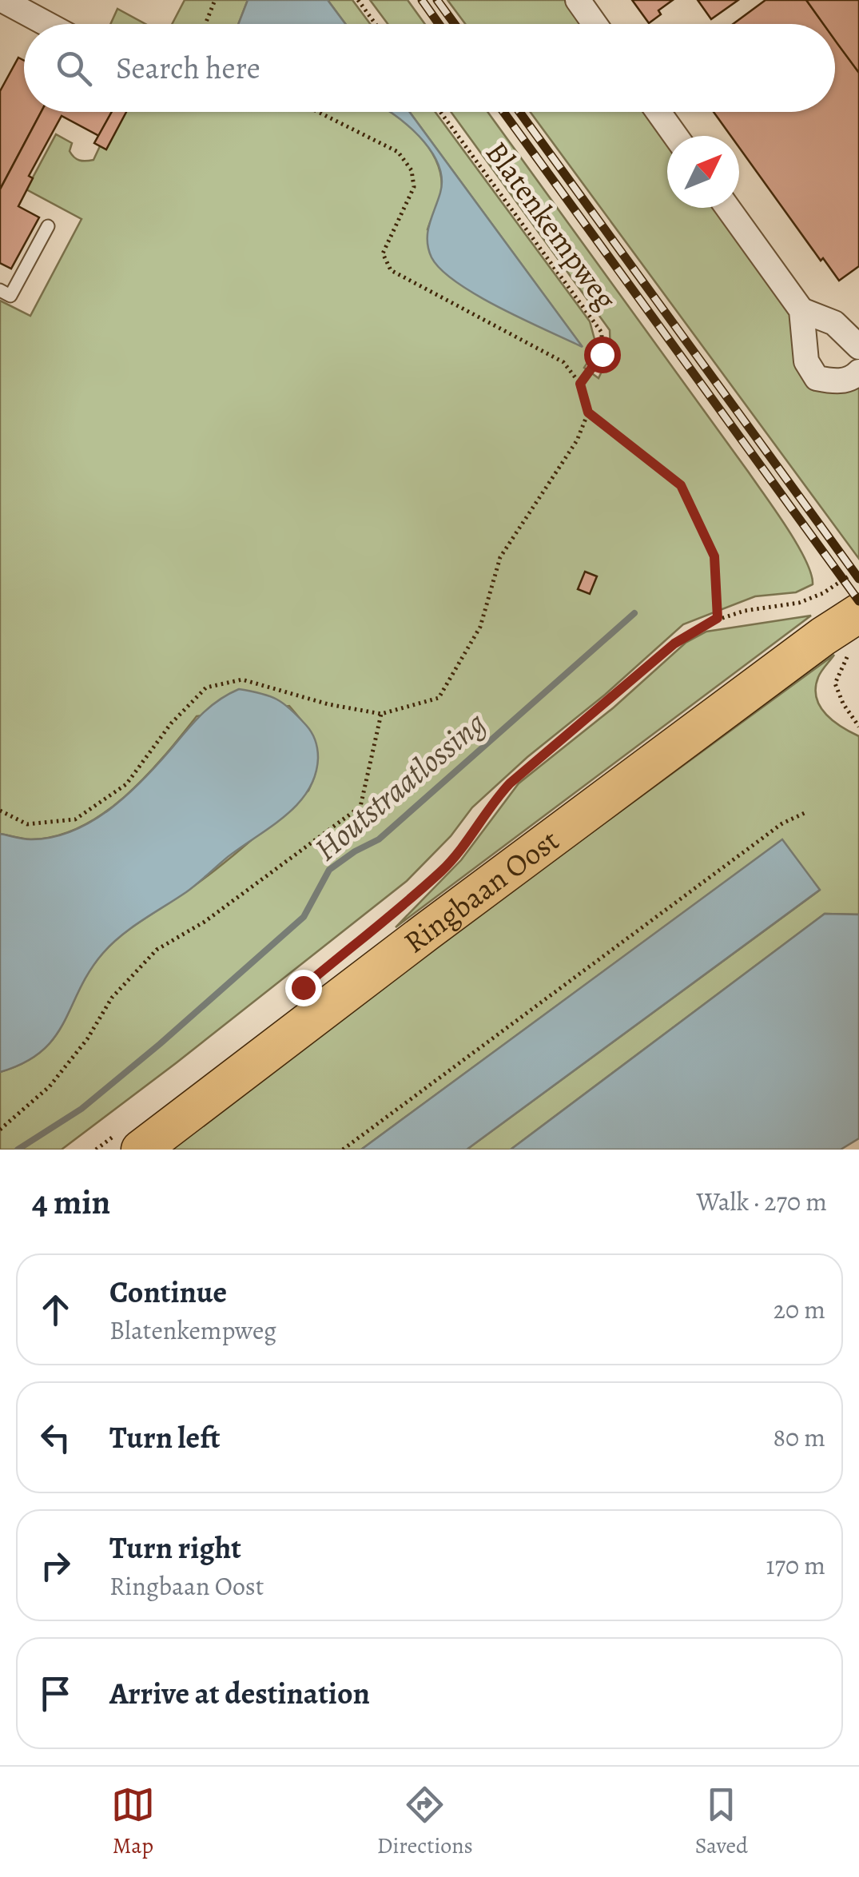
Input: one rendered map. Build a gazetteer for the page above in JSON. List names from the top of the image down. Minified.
{"streets":{"main road":["Ringbaan Oost"],"path":["Blatenkempweg"]},"water":["Houtstraatlossing"],"north":"top right","page":{"search":"Search here","heading":["4 min","Walk · 270 m"],"list":[["Continue","Blatenkempweg","20 m"],["Turn left","80 m"],["Turn right","Ringbaan Oost","170 m"],"Arrive at destination"],"nav":["Map","Directions","Saved"]}}
